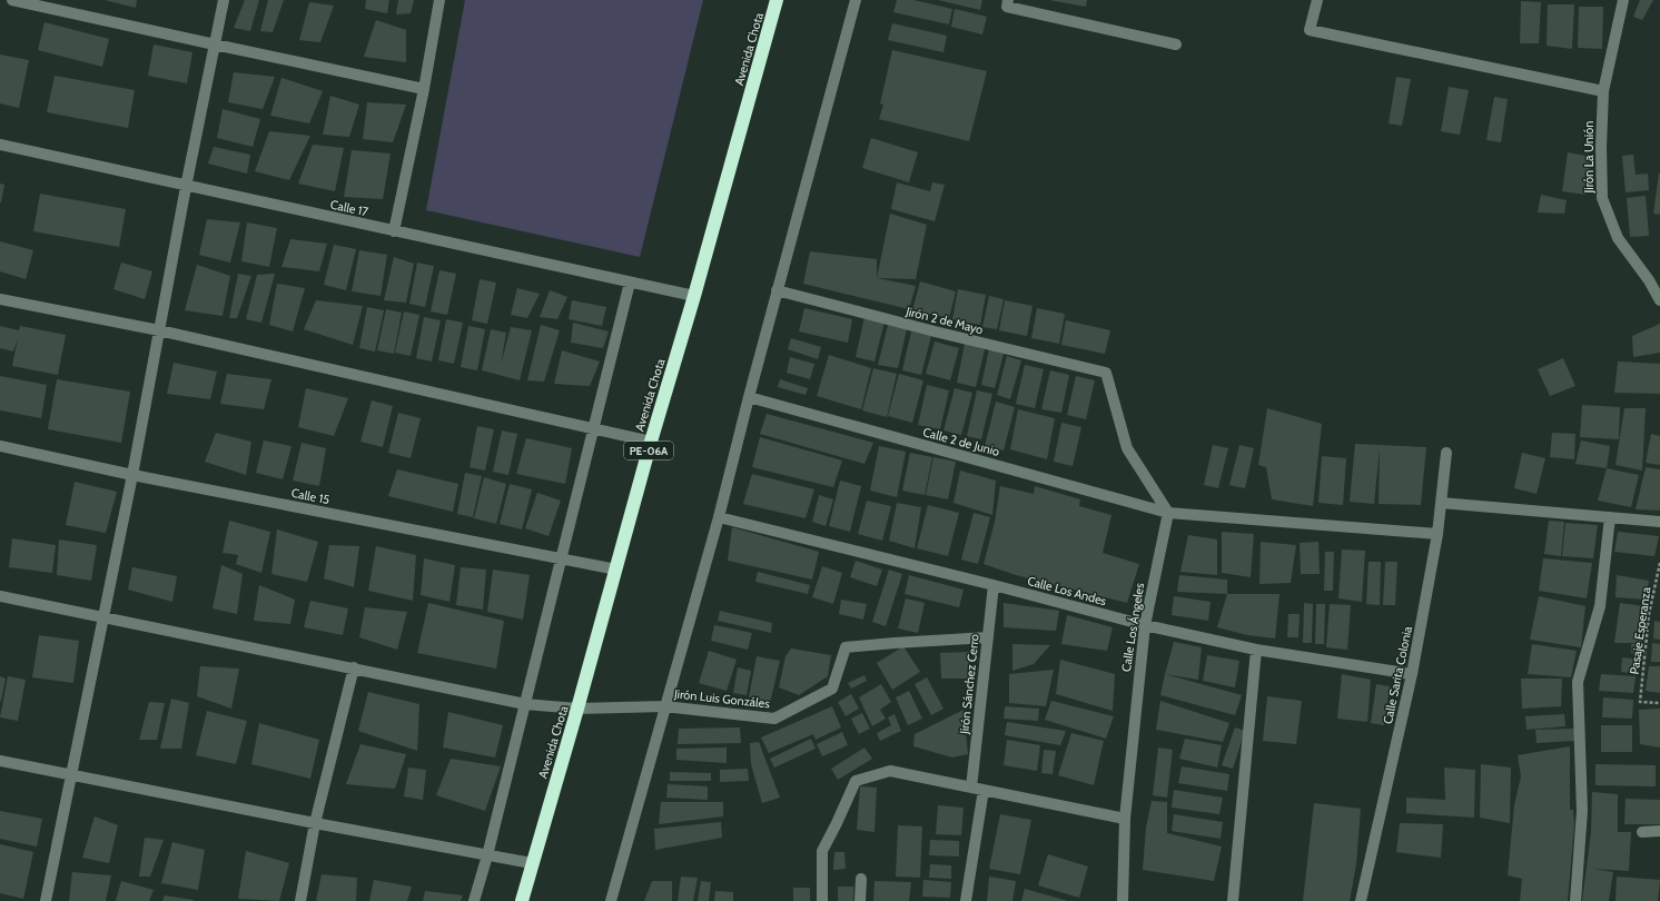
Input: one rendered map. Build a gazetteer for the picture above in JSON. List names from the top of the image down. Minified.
{"streets":{"highway":["Avenida Chota","PE-06A"],"street":["Jirón La Unión","Calle 17","Jirón 2 de Mayo","Calle 2 de Junio","Calle 15","Calle Los Andes","Calle Los Ángeles","Calle Sarita Colonia","Jirón Sánchez Cerro","Jirón Luis Gonzáles"],"path":["Pasaje Esperanza"]},"crossings":[["Avenida Chota","Calle 17"],["Avenida Chota","Calle 15"],["Avenida Chota","Jirón Luis Gonzáles"],["Jirón 2 de Mayo","Calle 2 de Junio"],["Jirón 2 de Mayo","Calle Los Ángeles"],["Calle 2 de Junio","Calle Los Ángeles"],["Calle 2 de Junio","Calle Sarita Colonia"],["Calle Los Andes","Calle Los Ángeles"],["Calle Los Andes","Calle Sarita Colonia"],["Calle Los Andes","Jirón Sánchez Cerro"],["Jirón Sánchez Cerro","Jirón Luis Gonzáles"]]}
